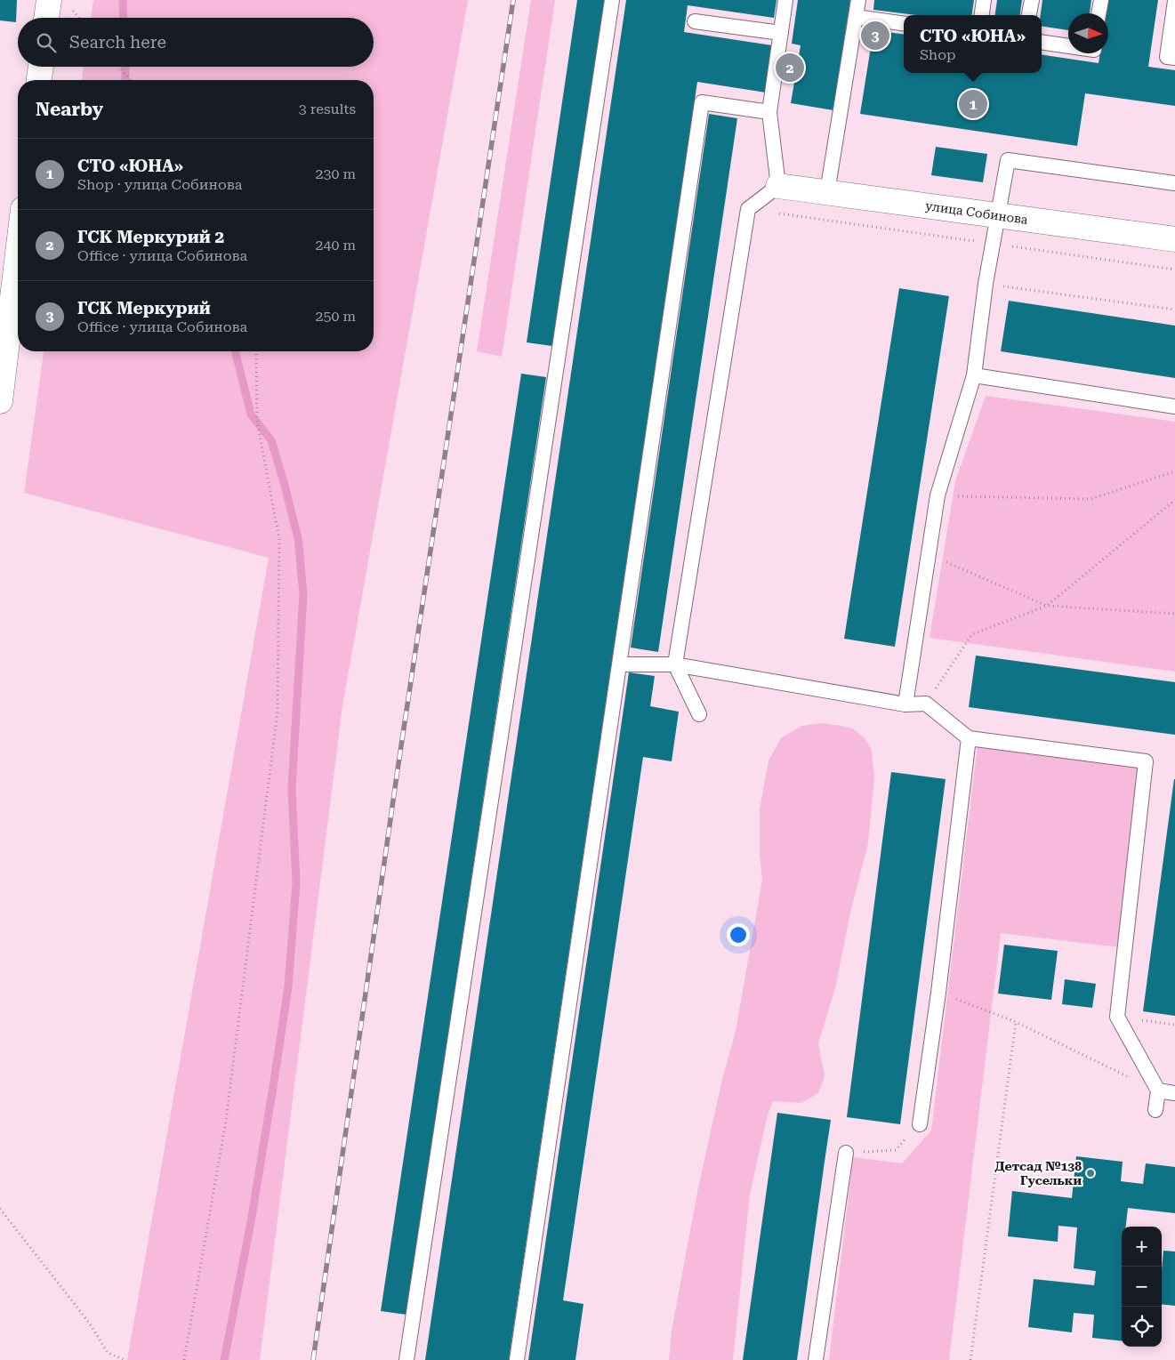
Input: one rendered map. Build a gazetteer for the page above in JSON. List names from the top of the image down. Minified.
{"streets":{"street":["улица Собинова"]},"places":["Детсад №138 Гусельки"],"north":"right","page":{"popup":["СТО «ЮНА»","Shop"],"search":"Search here","pins":["3","2","1"],"heading":["Nearby","3 results"],"list":[{"mark":"1","name":"СТО «ЮНА»","note":"Shop · улица Собинова","value":"230 m"},{"mark":"2","name":"ГСК Меркурий 2","note":"Office · улица Собинова","value":"240 m"},{"mark":"3","name":"ГСК Меркурий","note":"Office · улица Собинова","value":"250 m"}],"map_buttons":["+","−"]}}
